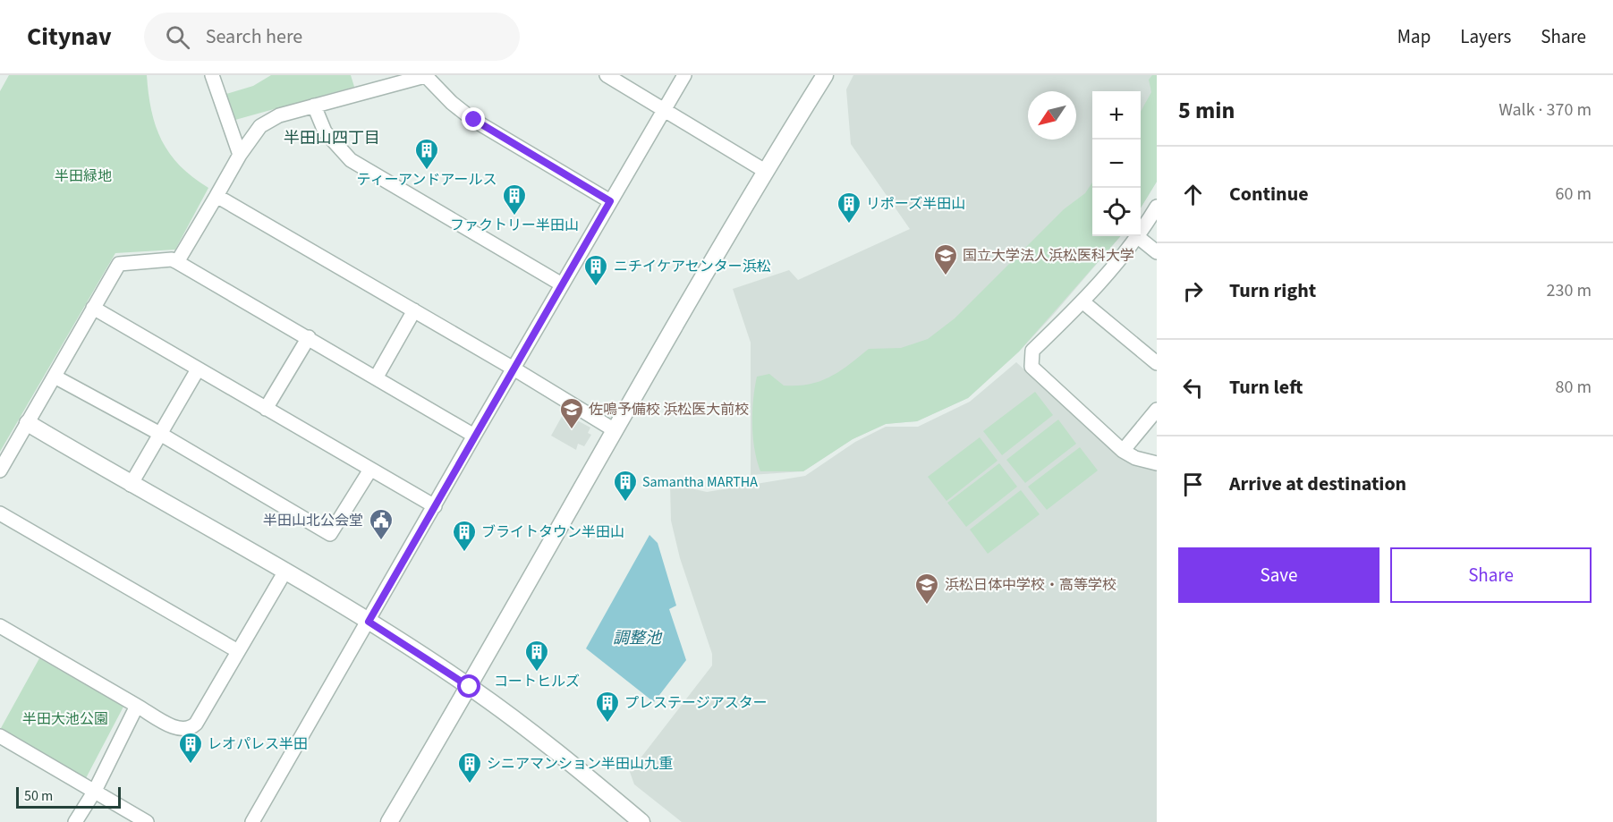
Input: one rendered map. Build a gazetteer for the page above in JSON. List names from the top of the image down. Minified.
{"districts":["半田山四丁目"],"water":["調整池"],"parks":["半田緑地","半田大池公園"],"places":{"building":["ティーアンドアールス","ファクトリー半田山","リポーズ半田山","ニチイケアセンター浜松","Samantha MARTHA","ブライトタウン半田山","コートヒルズ","プレステージアスター","レオパレス半田","シニアマンション半田山九重"],"school or university":["国立大学法人浜松医科大学","佐鳴予備校 浜松医大前校","浜松日体中学校・高等学校"],"public building":["半田山北公会堂"]},"scale_bar":"50 m","north":"bottom left","page":{"header":"Citynav","search":"Search here","nav":["Map","Layers","Share"],"heading":["5 min","Walk · 370 m"],"map_buttons":["+","−"],"list":[["Continue","60 m"],["Turn right","230 m"],["Turn left","80 m"],"Arrive at destination"],"buttons":["Save","Share"],"scale":"50 m"}}
